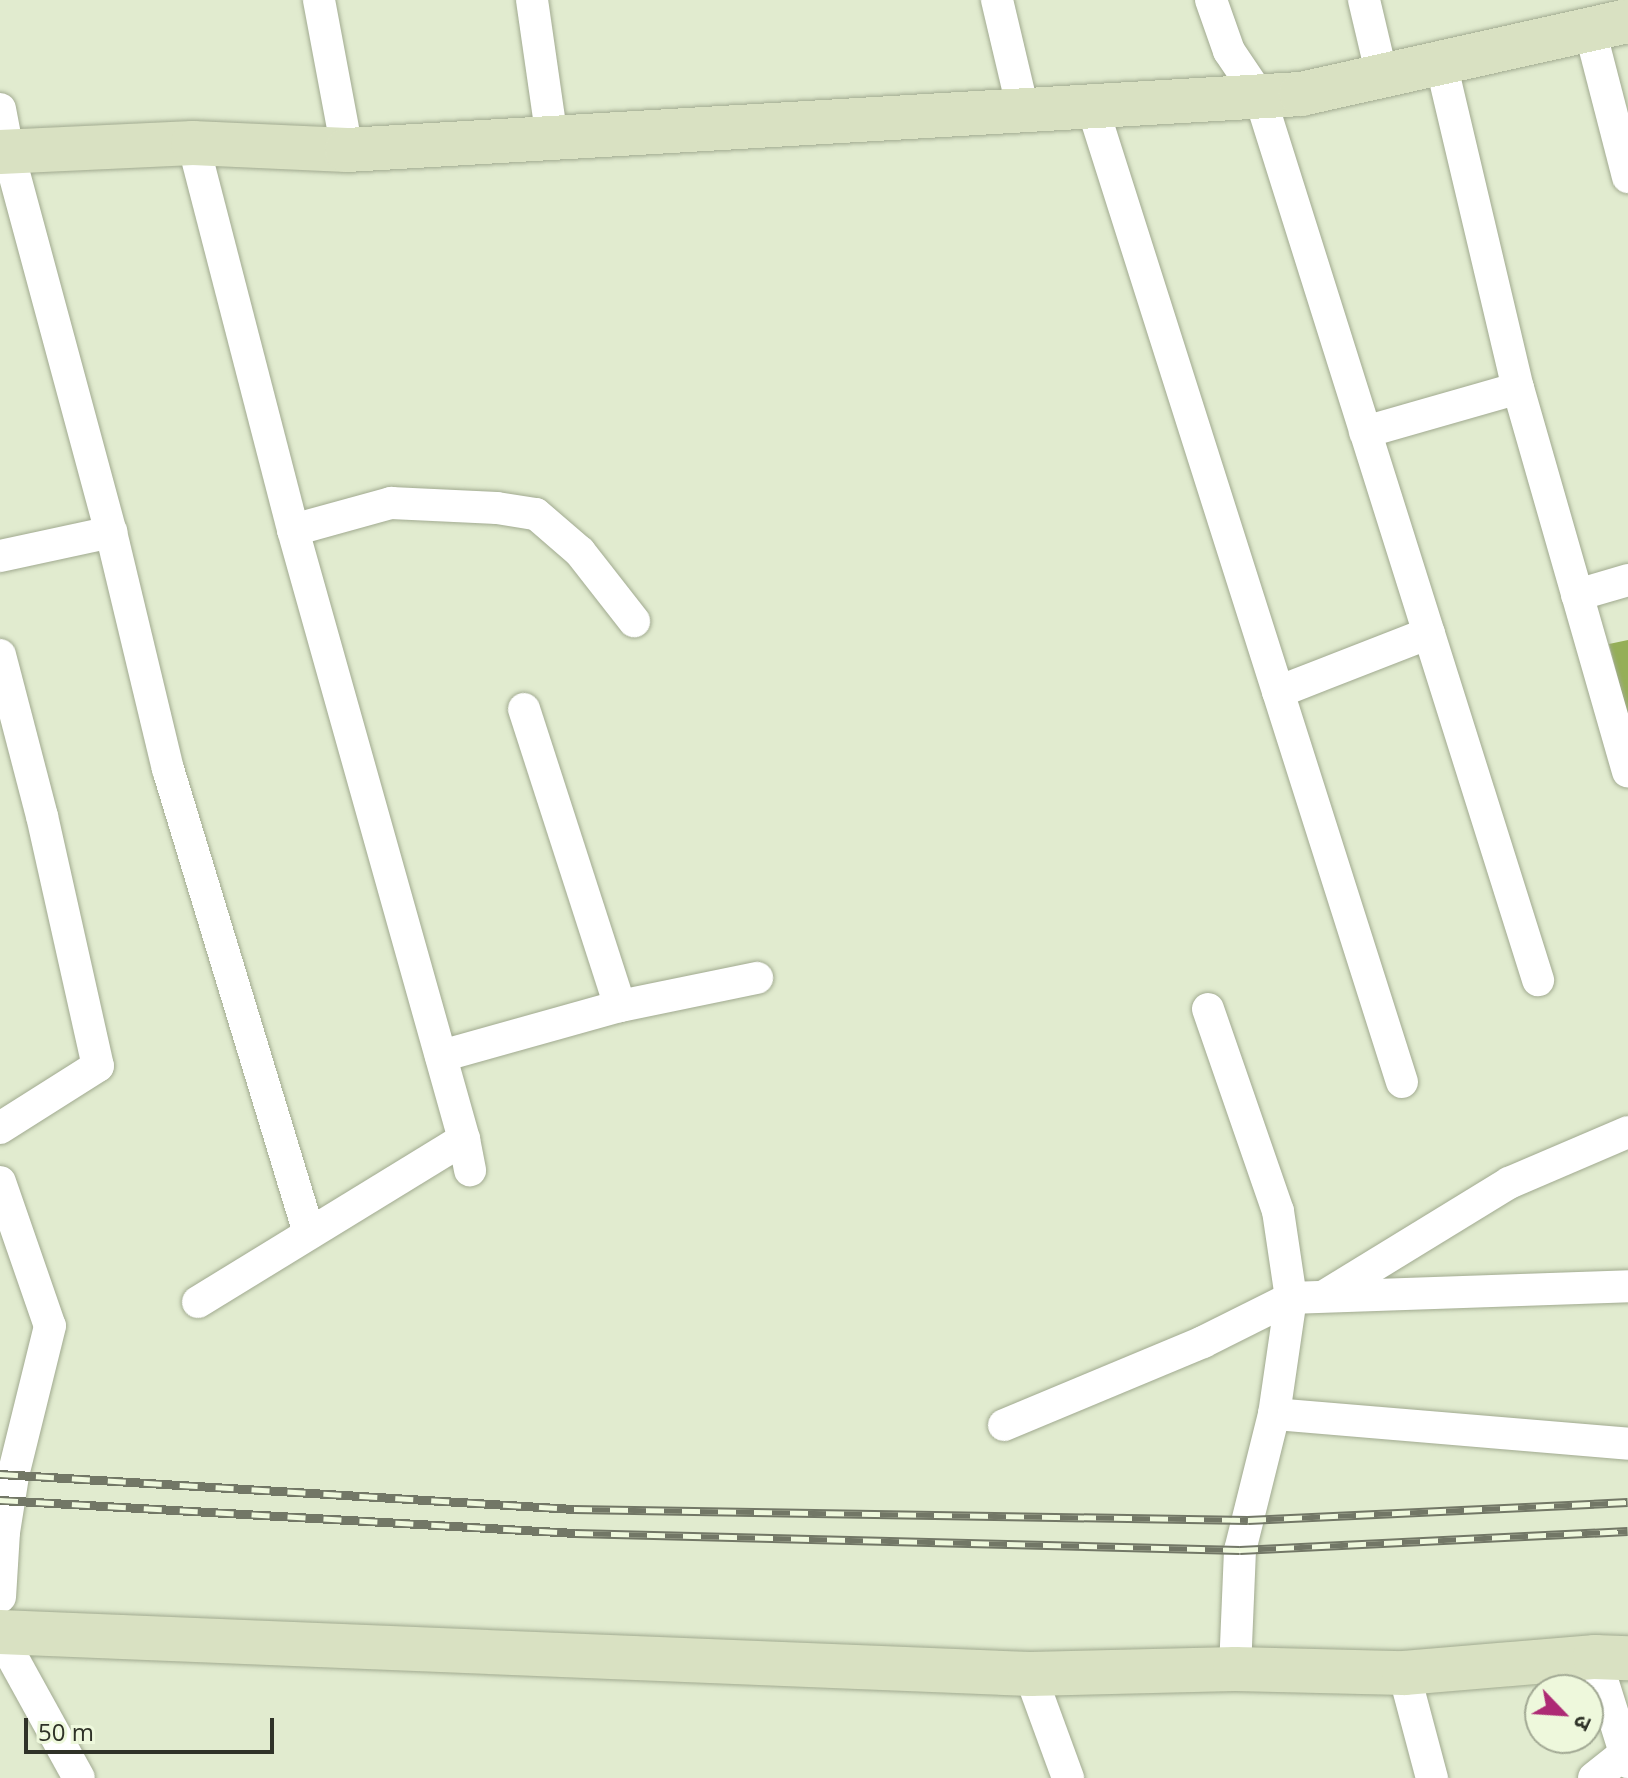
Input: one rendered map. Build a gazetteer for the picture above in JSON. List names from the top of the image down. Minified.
{"scale_bar":"50 m","north":"bottom right"}
